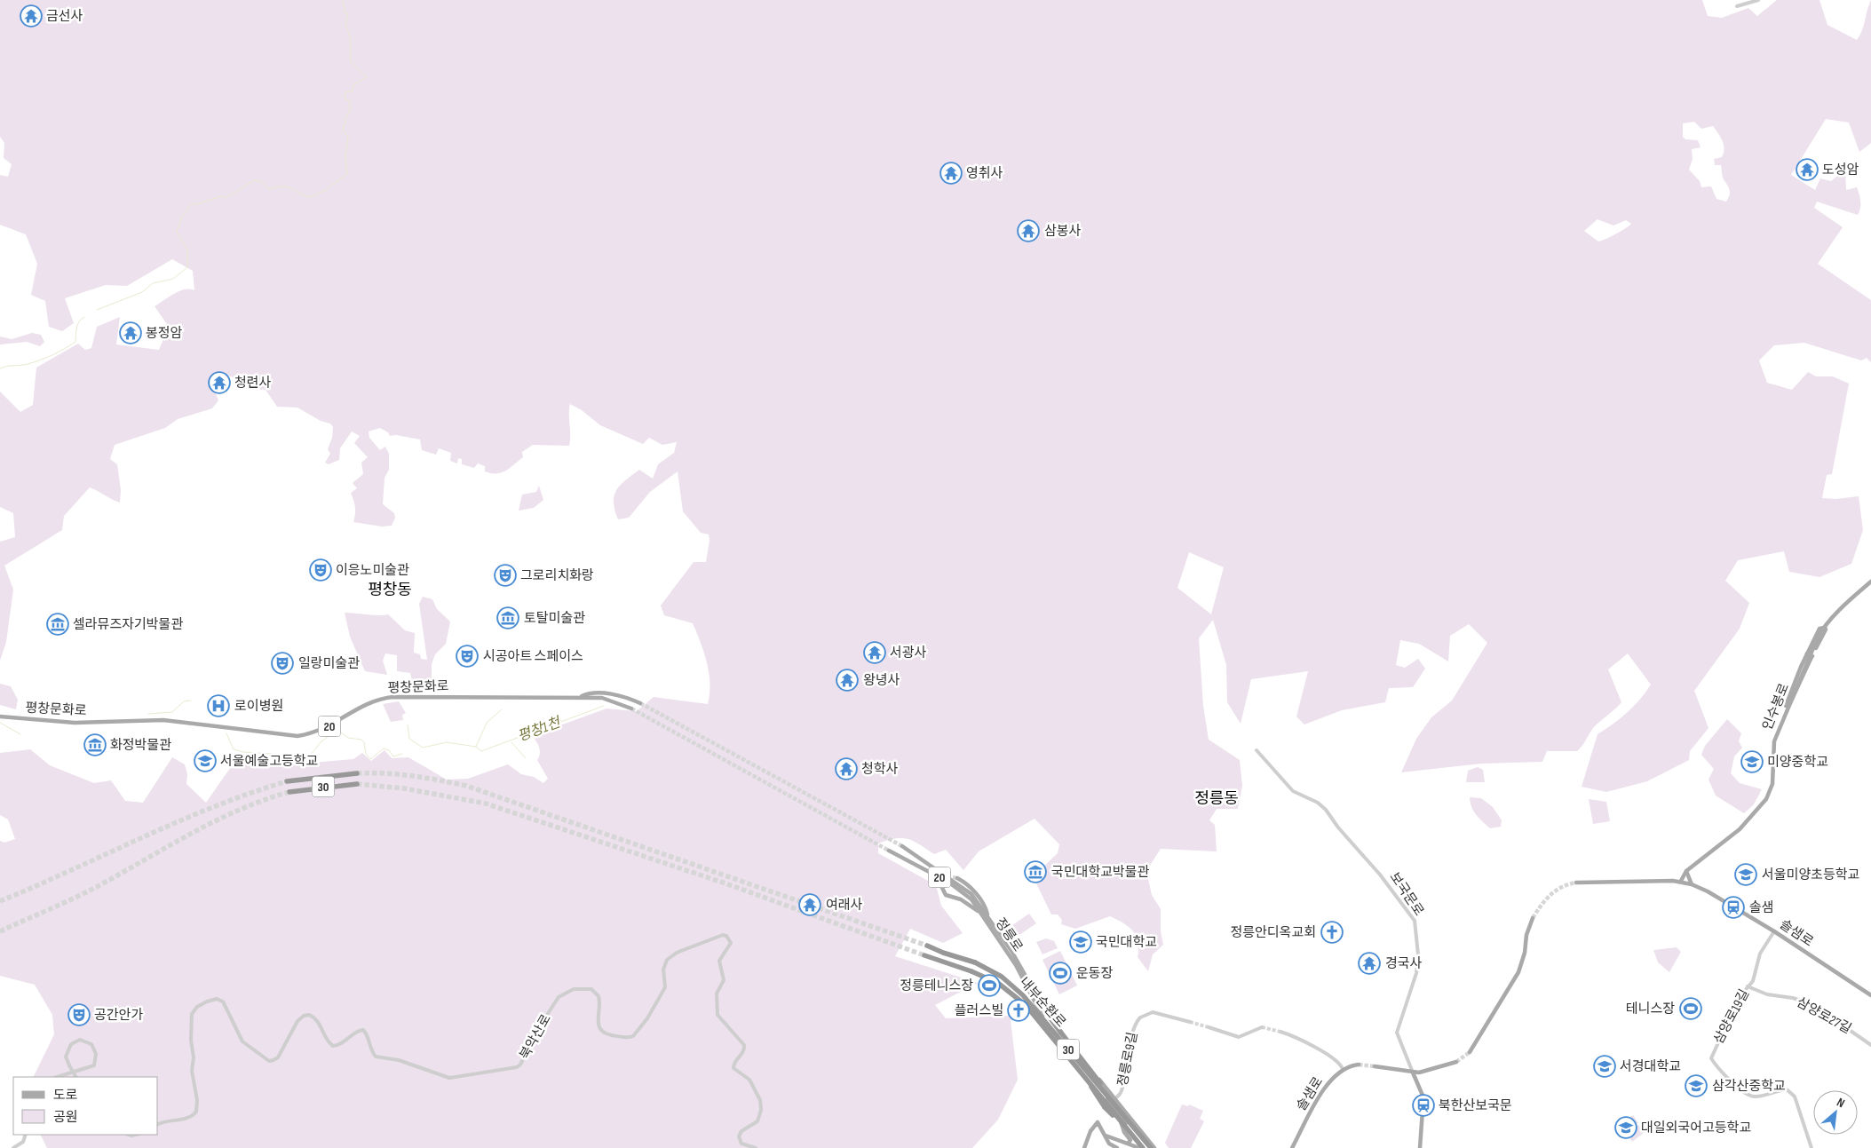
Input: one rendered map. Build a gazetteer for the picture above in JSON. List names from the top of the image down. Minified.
{"streets":{"highway":["30","내부순환로"],"main road":["평창문화로","인수봉로","20","보국문로","솔샘로","정릉로"],"street":["삼양로27길","삼양로19길","북악산로","정릉로9길"]},"crossings":[["인수봉로","솔샘로"],["솔샘로","삼양로19길"],["정릉로","내부순환로"],["정릉로","정릉로9길"],["내부순환로","정릉로9길"],["삼양로27길","삼양로19길"]],"districts":["평창동","정릉동"],"water":["평창1천"],"places":{"temple":["금선사","도성암","영취사","삼봉사","봉정암","청련사","서광사","왕녕사","청학사","여래사","경국사"],"theatre":["이응노미술관","그로리치화랑","시공아트 스페이스","일랑미술관","공간안가"],"museum":["토탈미술관","셀라뮤즈자기박물관","화정박물관","국민대학교박물관"],"hospital":["로이병원"],"school or university":["서울예술고등학교","미양중학교","서울미양초등학교","국민대학교","서경대학교","삼각산중학교","대일외국어고등학교"],"station":["솔샘","북한산보국문"],"church":["정릉안디옥교회","플러스빌"],"sports":["운동장","정릉테니스장","테니스장"]},"legend":["도로","공원"],"north":"top right"}
